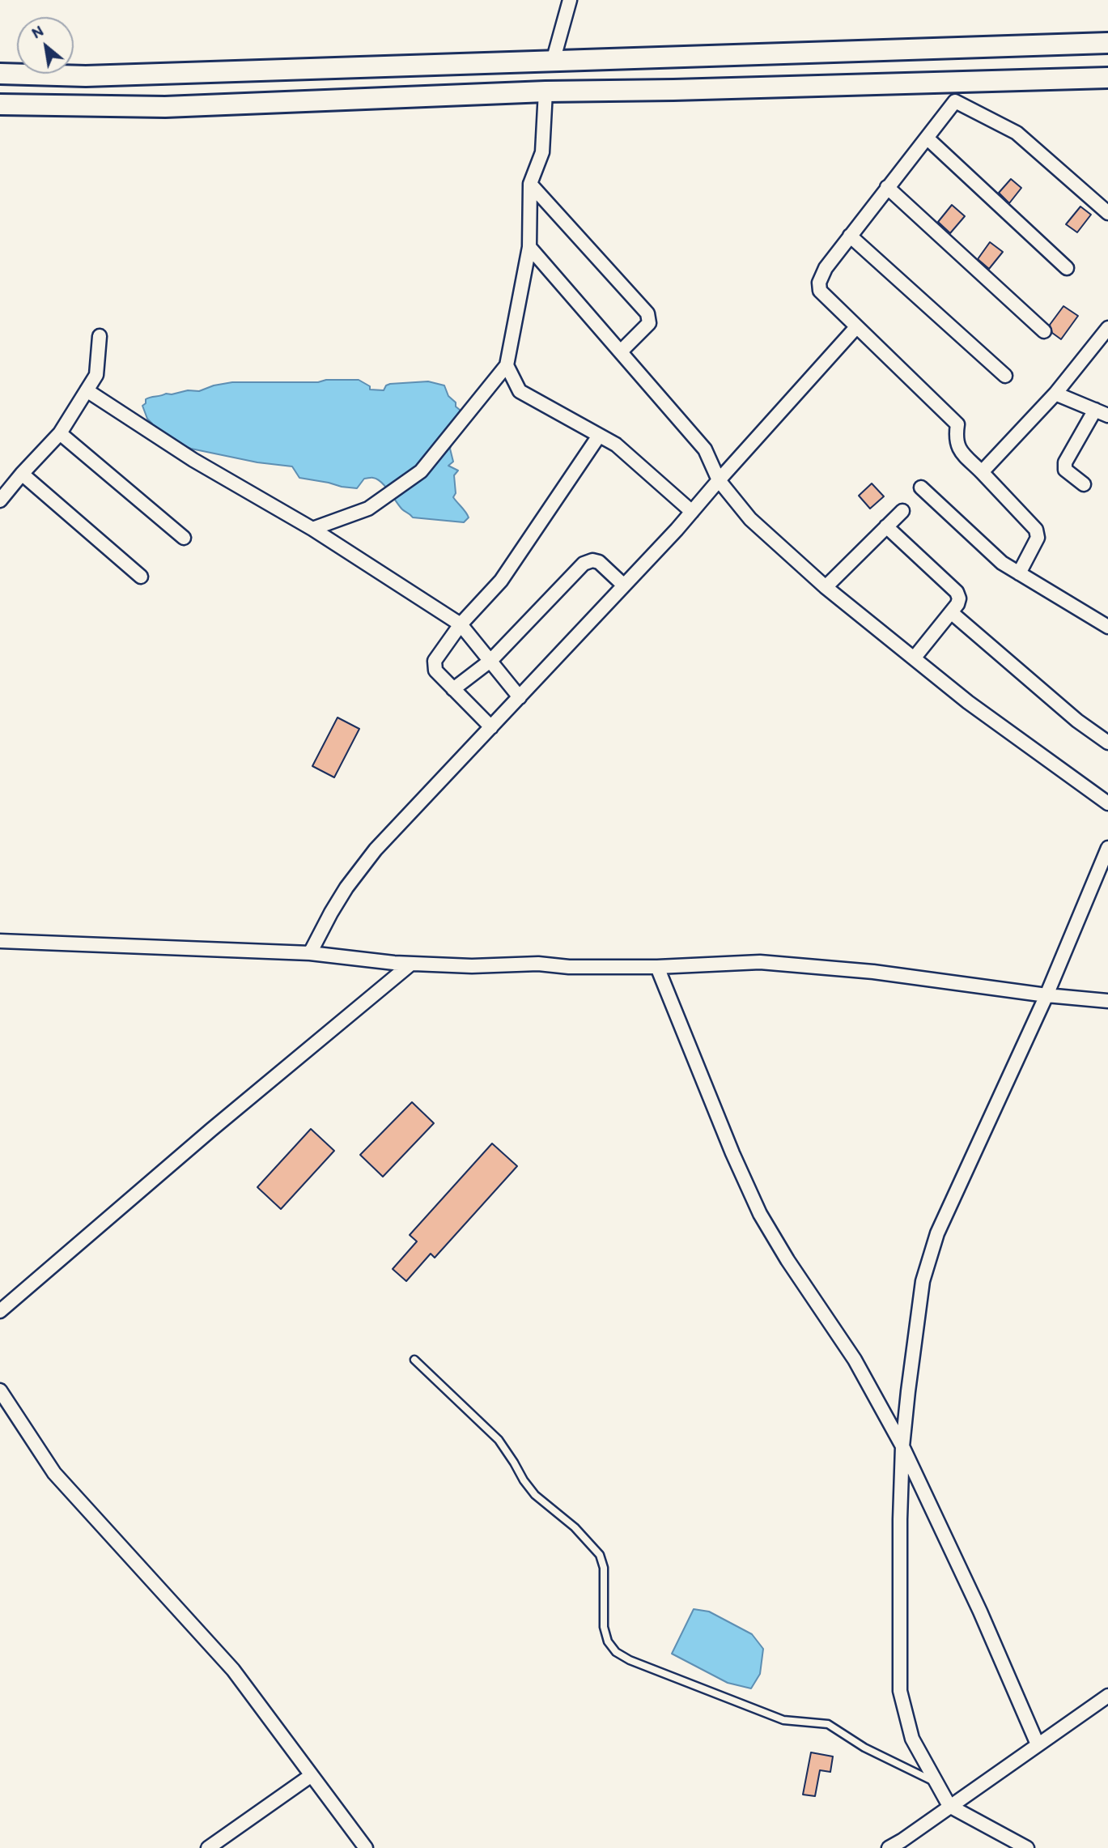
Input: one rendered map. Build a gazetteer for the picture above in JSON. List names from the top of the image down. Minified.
{"north":"top left"}
